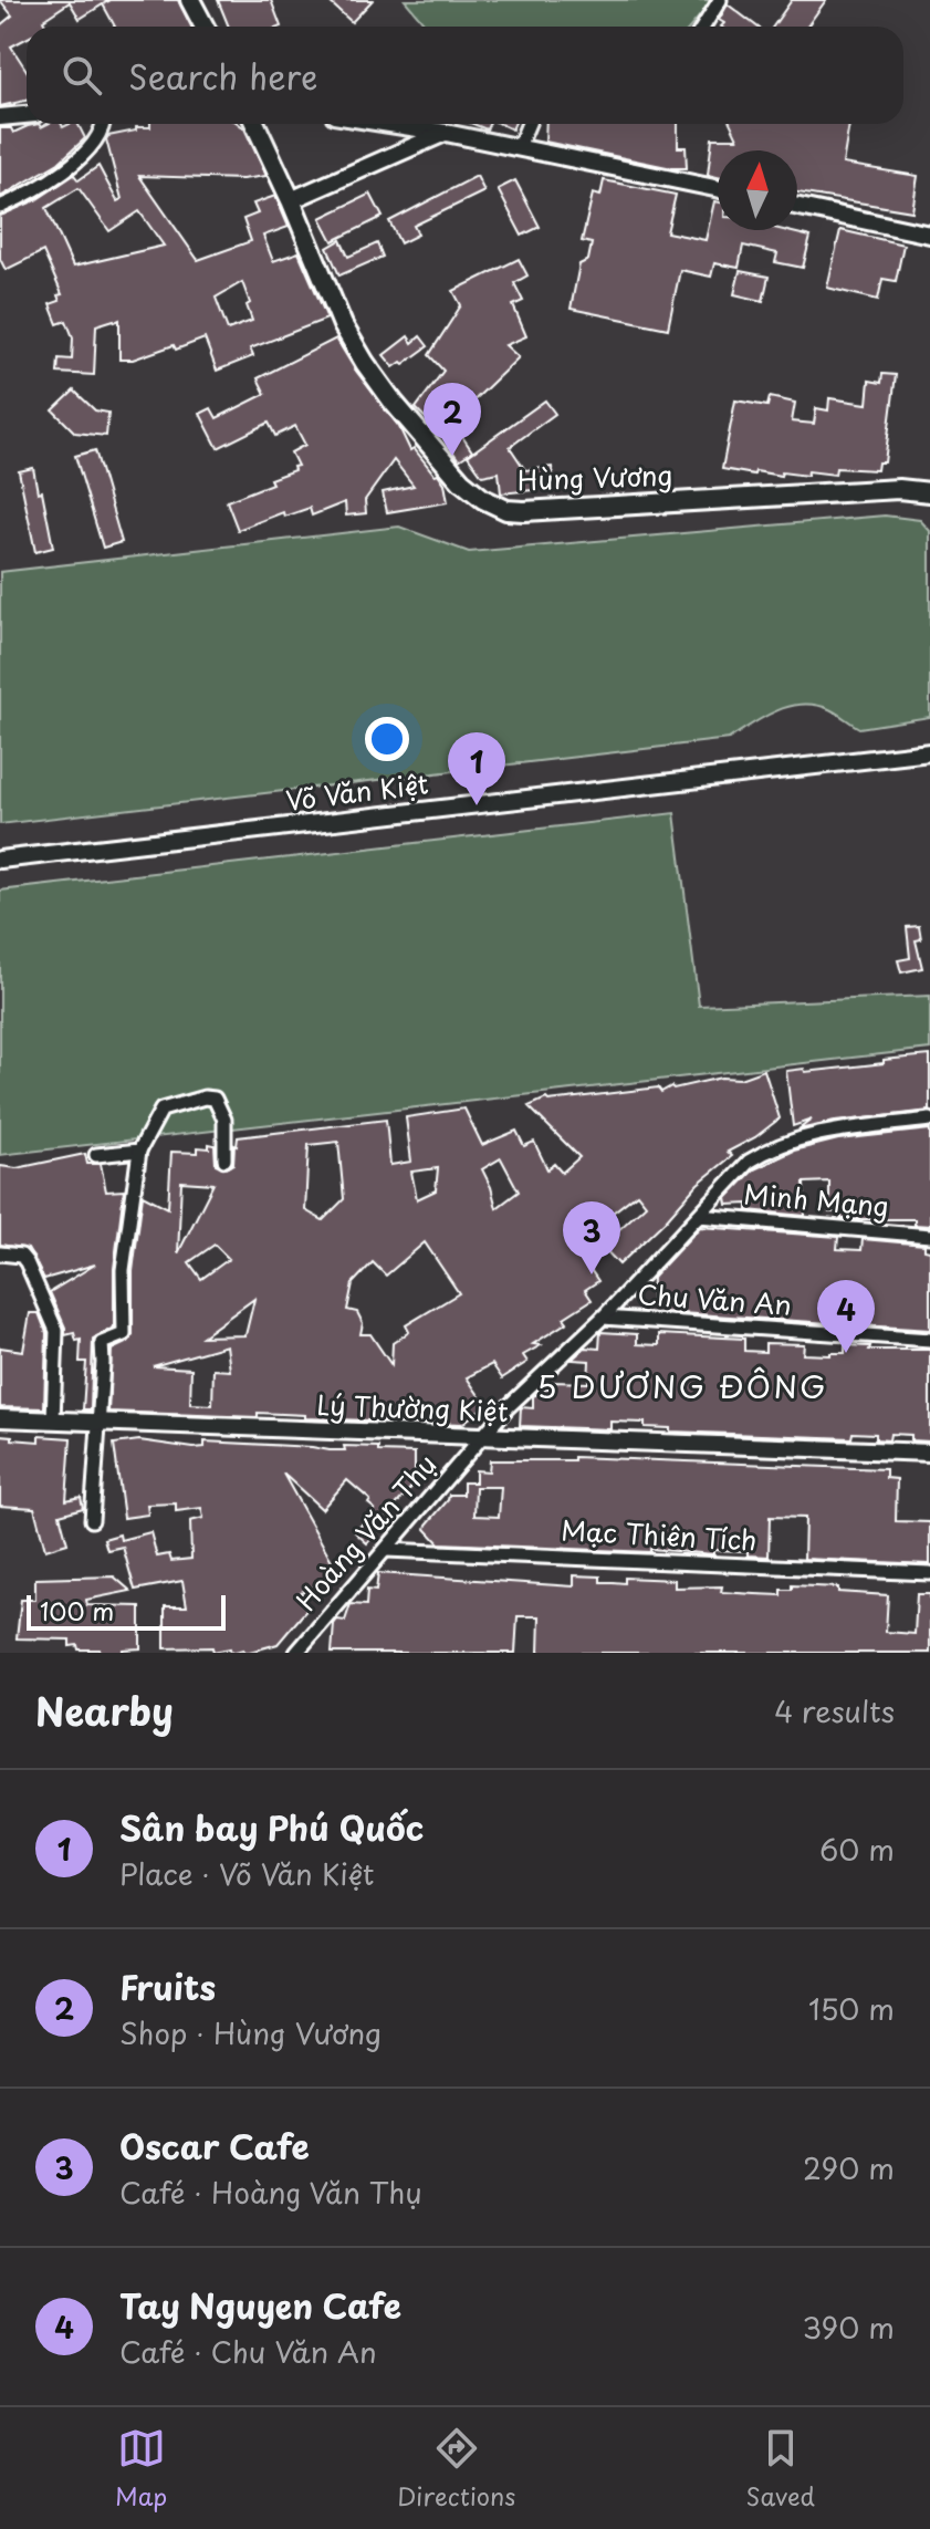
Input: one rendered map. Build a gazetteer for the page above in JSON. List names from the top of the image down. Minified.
{"streets":{"main road":["Hùng Vương"],"street":["Võ Văn Kiệt","Minh Mạng","Chu Văn An","Lý Thường Kiệt","Hoàng Văn Thụ","Mạc Thiên Tích"]},"crossings":[["Minh Mạng","Hoàng Văn Thụ"],["Chu Văn An","Hoàng Văn Thụ"],["Lý Thường Kiệt","Hoàng Văn Thụ"],["Hoàng Văn Thụ","Mạc Thiên Tích"]],"districts":["5 DƯƠNG ĐÔNG"],"scale_bar":"100 m","north":"top","page":{"search":"Search here","pins":["2","1","3","4"],"scale":"100 m","heading":["Nearby","4 results"],"list":[{"mark":"1","name":"Sân bay Phú Quốc","note":"Place · Võ Văn Kiệt","value":"60 m"},{"mark":"2","name":"Fruits","note":"Shop · Hùng Vương","value":"150 m"},{"mark":"3","name":"Oscar Cafe","note":"Café · Hoàng Văn Thụ","value":"290 m"},{"mark":"4","name":"Tay Nguyen Cafe","note":"Café · Chu Văn An","value":"390 m"}],"nav":["Map","Directions","Saved"]}}
